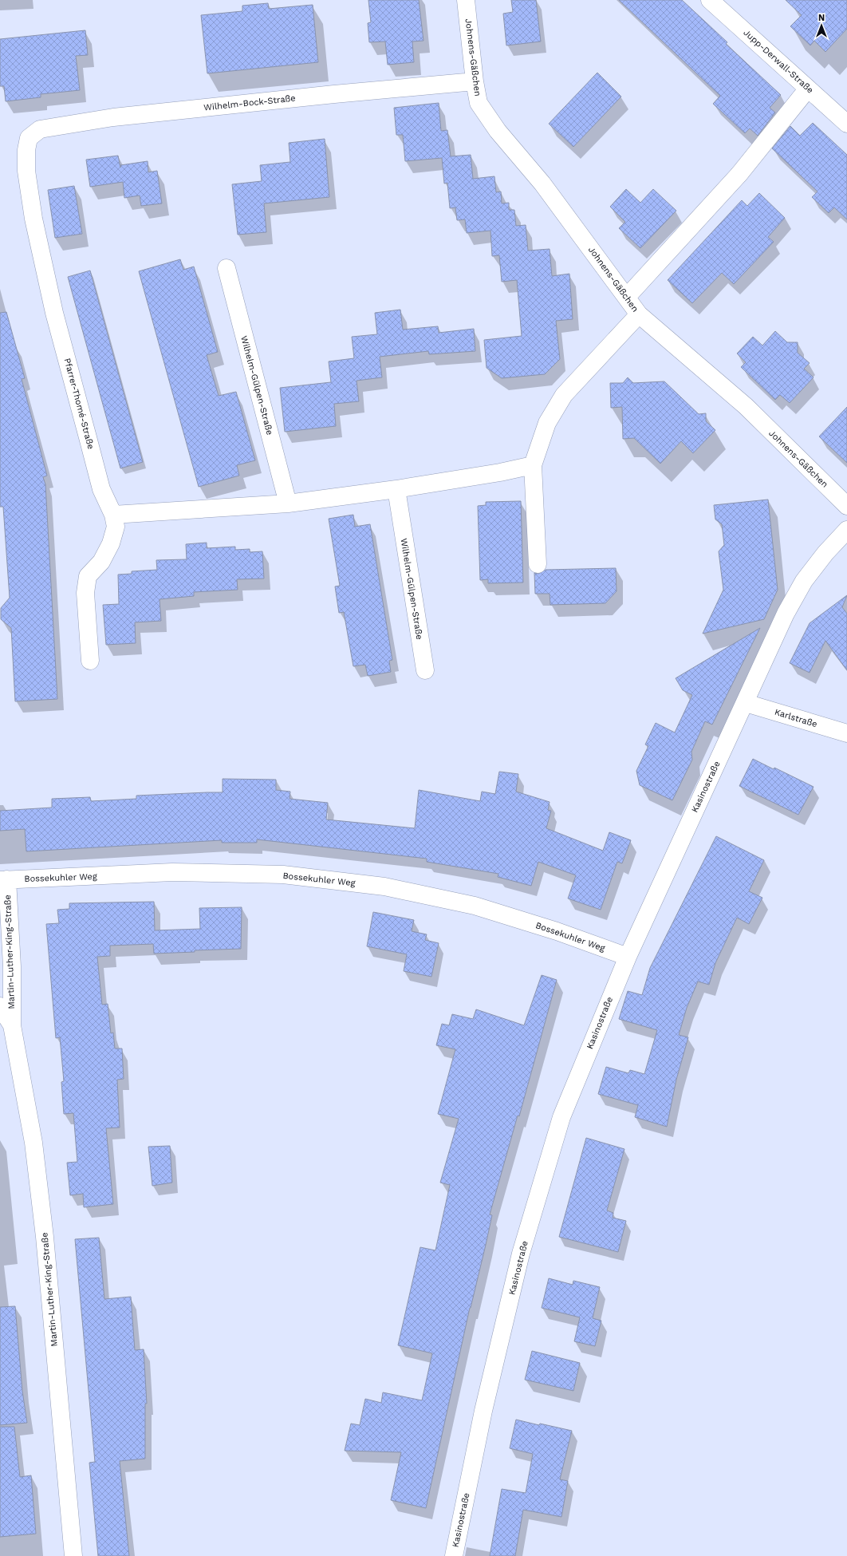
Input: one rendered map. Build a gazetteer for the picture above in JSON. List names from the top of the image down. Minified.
{"streets":{"street":["Johnens-Gäßchen","Jupp-Derwall-Straße","Wilhelm-Bock-Straße","Wilhelm-Gülpen-Straße","Pfarrer-Thomé-Straße","Karlstraße","Kasinostraße","Bossekuhler Weg","Martin-Luther-King-Straße"]},"crossings":[["Johnens-Gäßchen","Wilhelm-Bock-Straße"],["Wilhelm-Bock-Straße","Pfarrer-Thomé-Straße"],["Karlstraße","Kasinostraße"],["Kasinostraße","Bossekuhler Weg"],["Bossekuhler Weg","Martin-Luther-King-Straße"]],"north":"top"}
